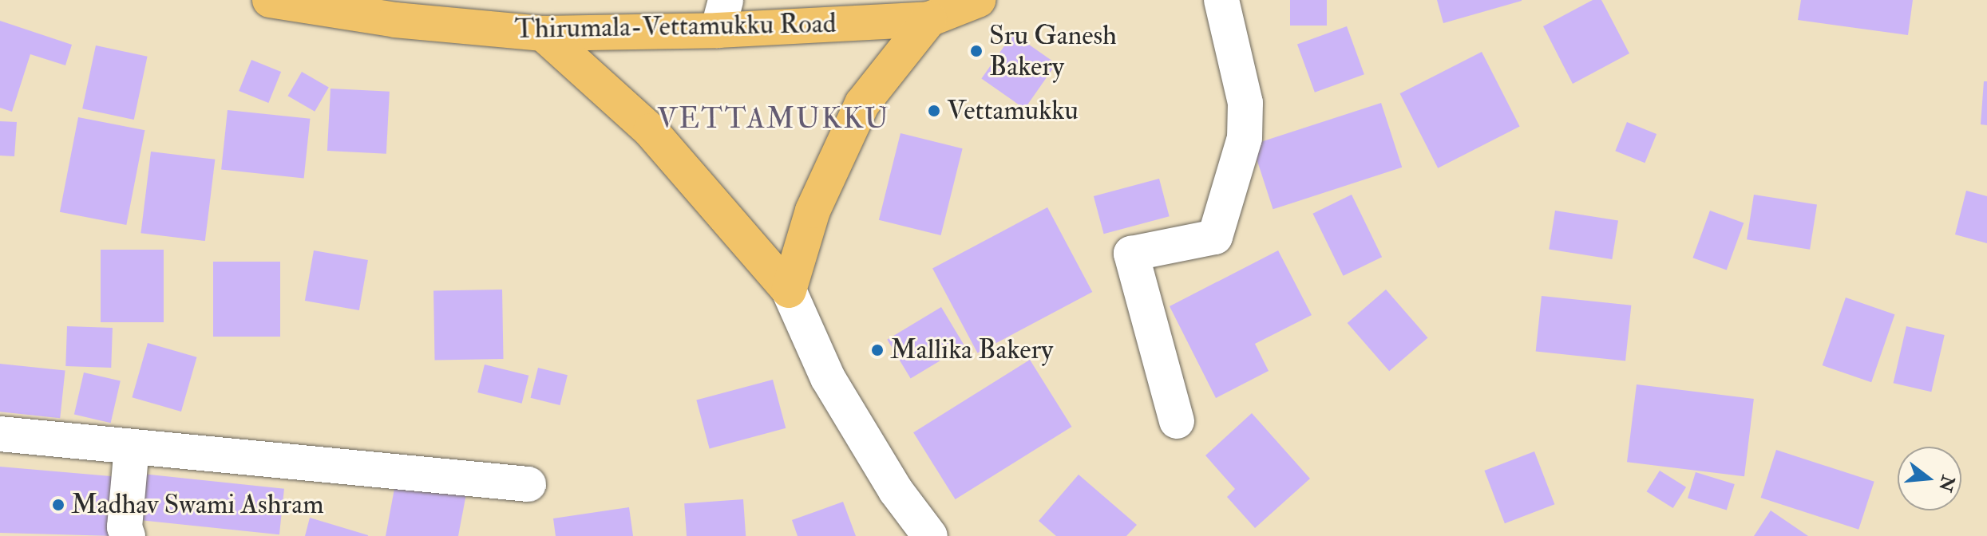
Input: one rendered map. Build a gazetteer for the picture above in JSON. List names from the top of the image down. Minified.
{"streets":{"main road":["Thirumala-Vettamukku Road"]},"districts":["VETTAMUKKU"],"places":["Sru Ganesh Bakery","Vettamukku","Mallika Bakery","Madhav Swami Ashram"],"north":"right"}
